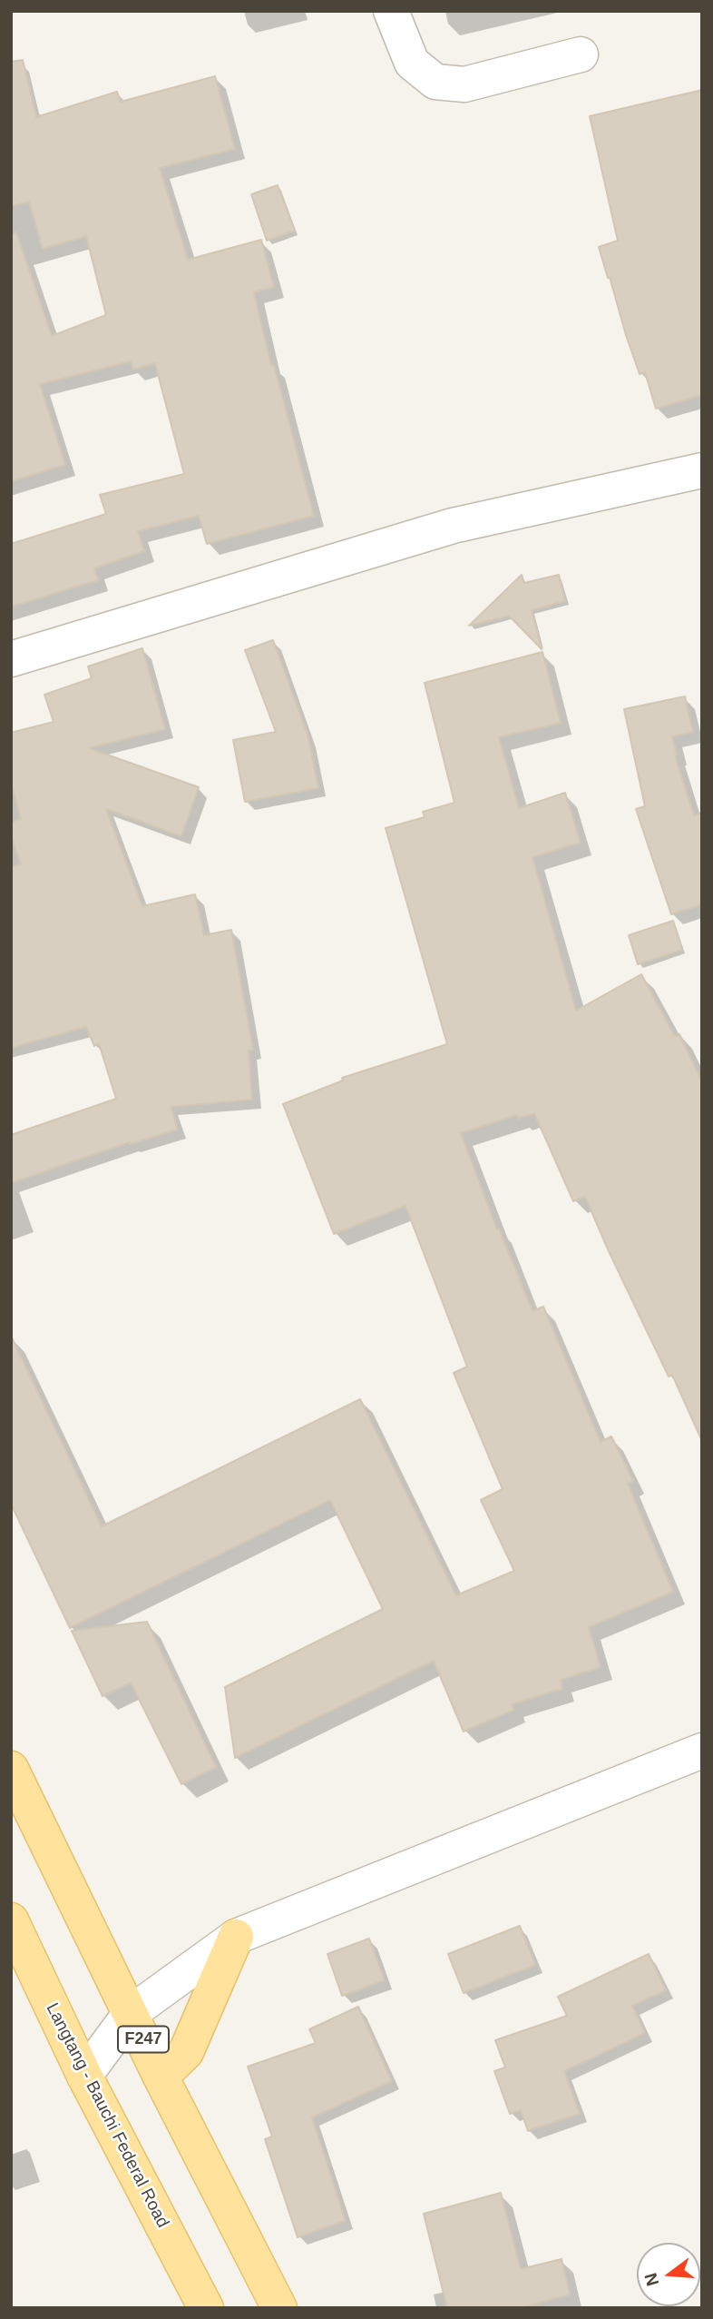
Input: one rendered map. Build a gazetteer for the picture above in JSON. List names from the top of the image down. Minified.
{"streets":{"main road":["F247","Langtang - Bauchi Federal Road"]},"north":"left"}
